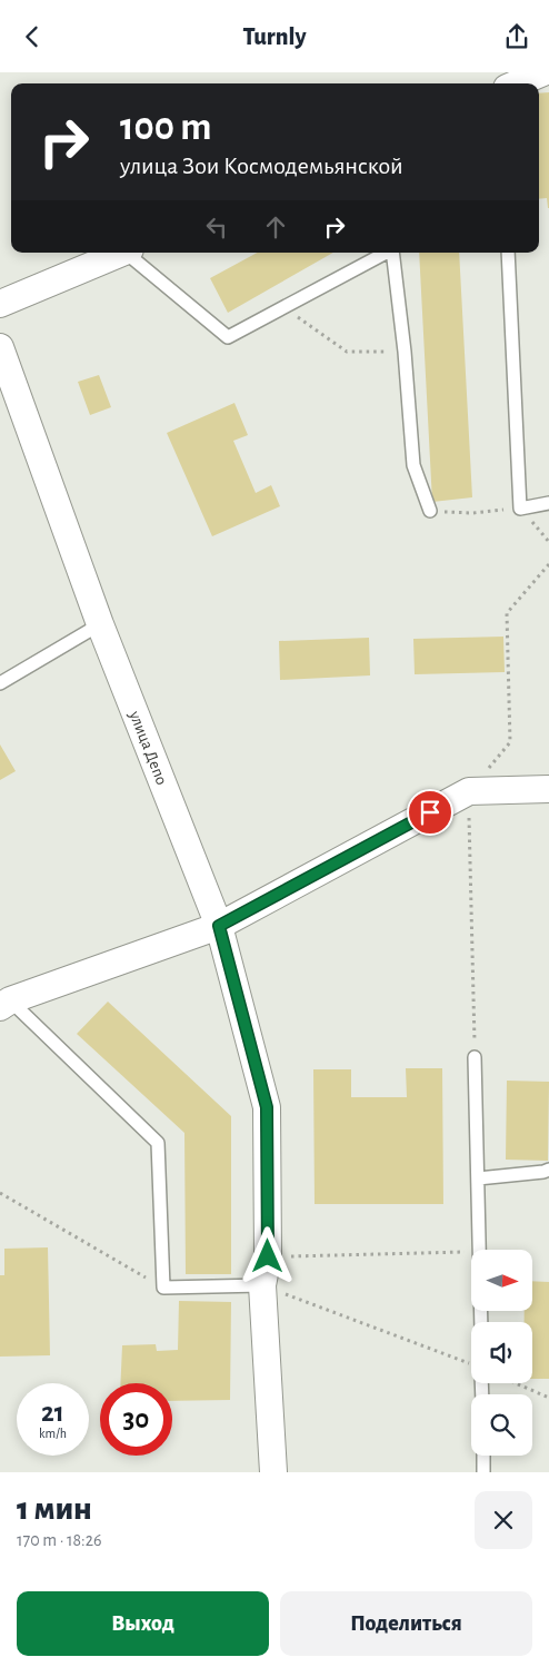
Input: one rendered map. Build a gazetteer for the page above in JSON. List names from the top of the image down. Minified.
{"streets":{"street":["улица Депо"]},"north":"right","page":{"header":"Turnly","turn":["100 m","улица Зои Космодемьянской"],"speed":"21 km/h","limit":"30","heading":["1 мин","170 m · 18:26"],"buttons":["Выход","Поделиться"]}}
